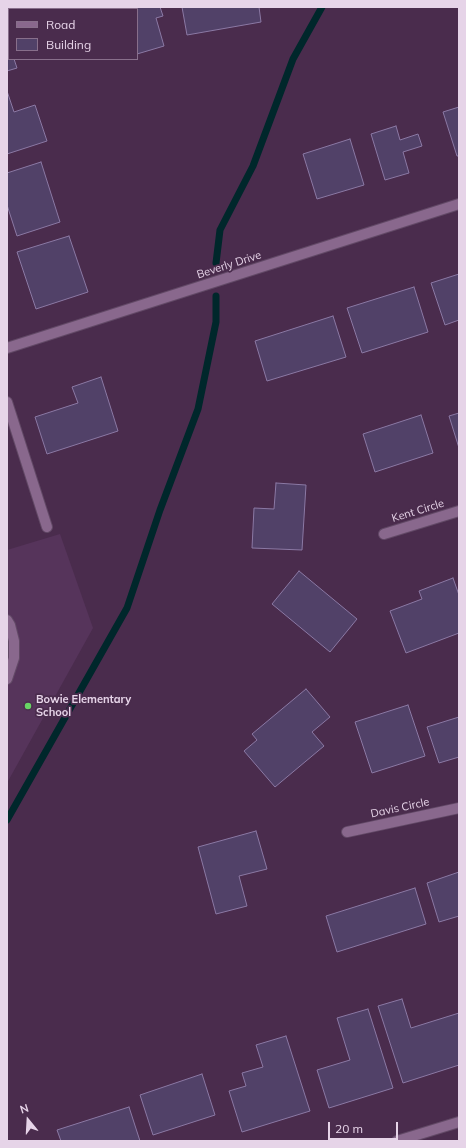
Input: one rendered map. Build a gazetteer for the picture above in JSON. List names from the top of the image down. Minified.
{"streets":{"street":["Beverly Drive","Kent Circle","Davis Circle"]},"places":["Bowie Elementary School"],"legend":["Road","Building"],"scale_bar":"20 m","north":"top"}
